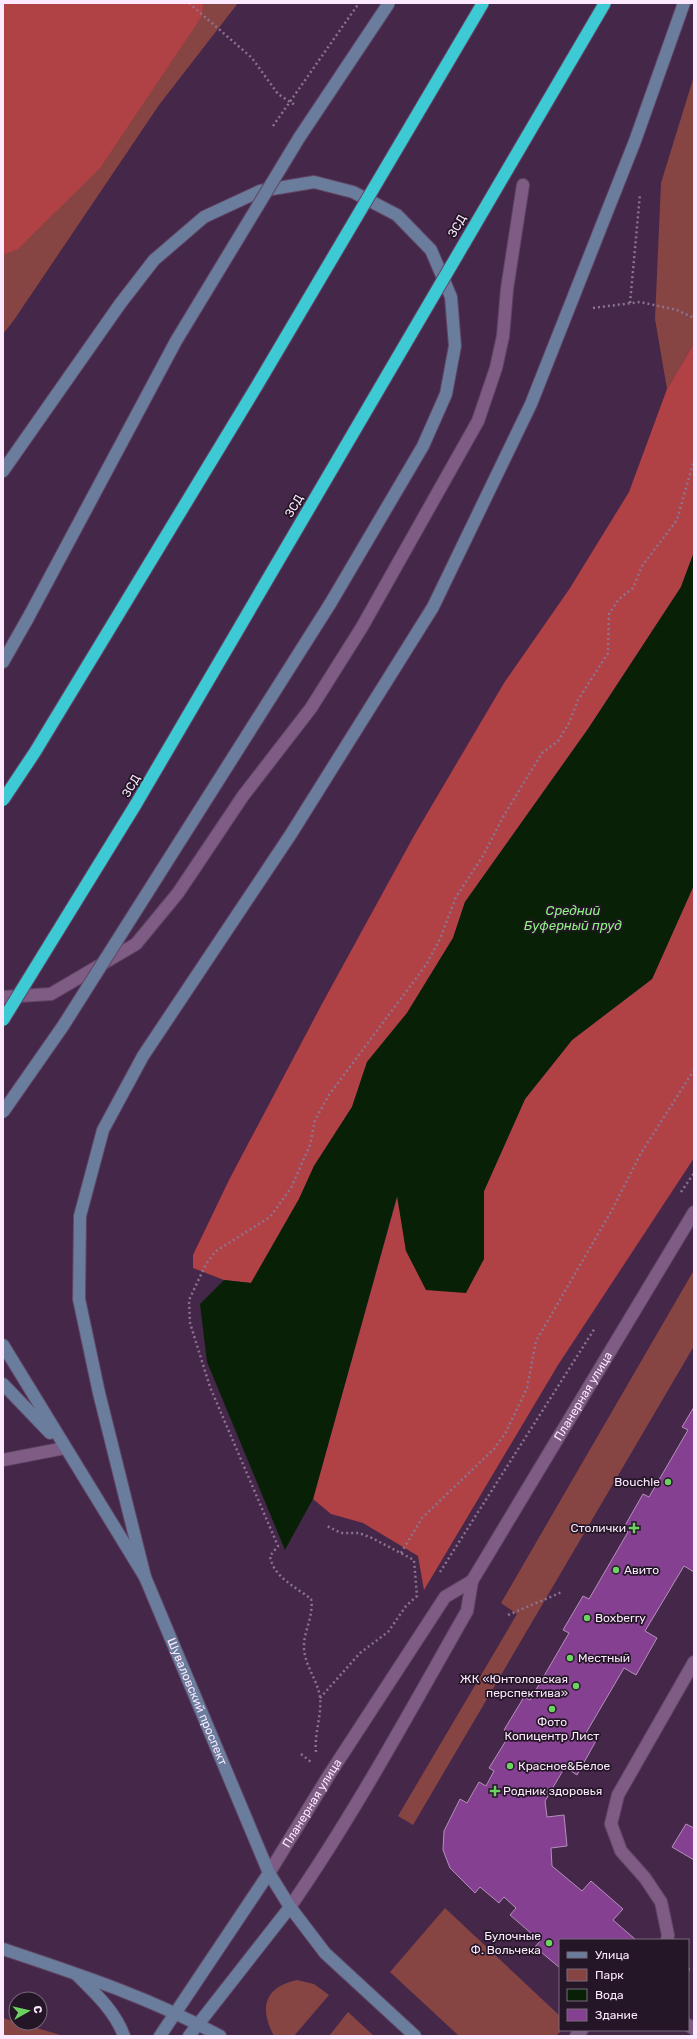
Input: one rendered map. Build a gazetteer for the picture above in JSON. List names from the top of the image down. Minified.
{"streets":{"highway":["ЗСД"],"main road":["Планерная улица","Шуваловский проспект"]},"crossings":[["Планерная улица","Шуваловский проспект"]],"water":["Средний Буферный пруд"],"places":{"other":["Bouchle","Авито","Boxberry","Местный","ЖК «Юнтоловская перспектива»","Фото Копицентр Лист","Красное&Белое","Булочные Ф. Вольчека"],"health":["Столички","Родник здоровья"]},"legend":["Улица","Парк","Вода","Здание"],"north":"right"}
